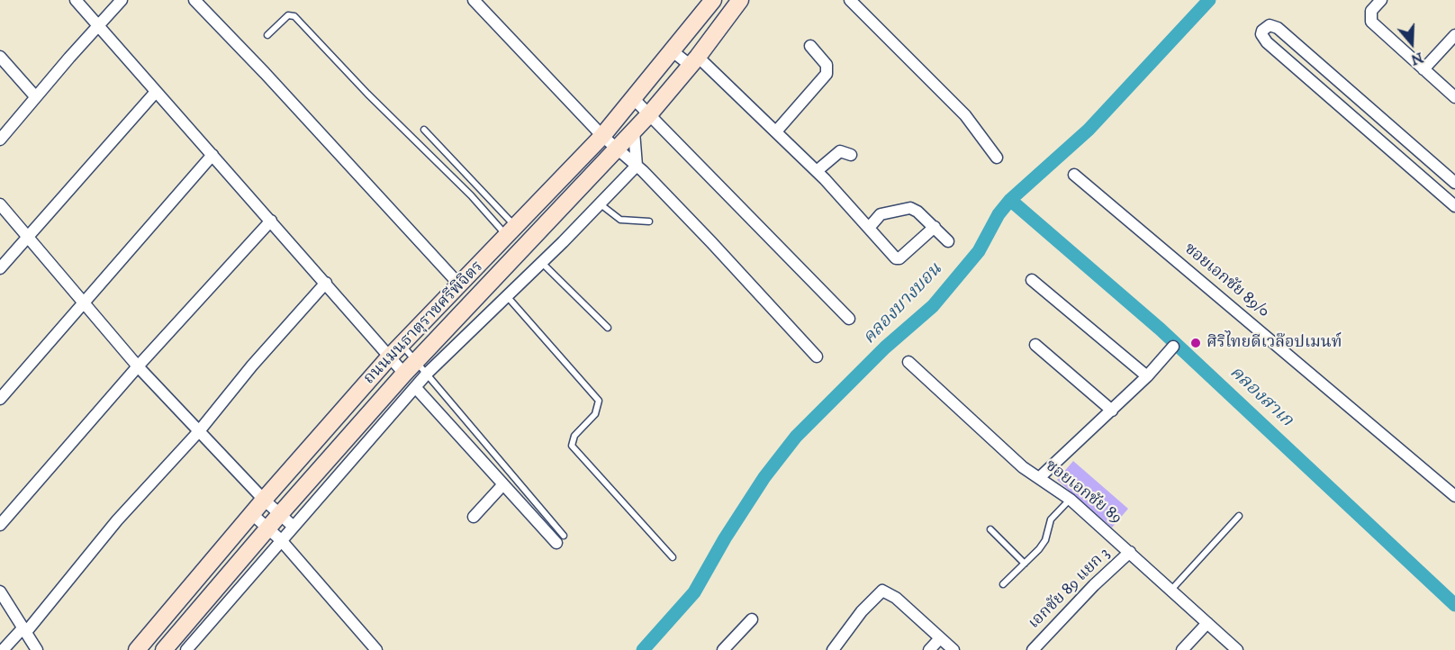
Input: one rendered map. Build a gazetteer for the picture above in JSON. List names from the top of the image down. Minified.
{"streets":{"street":["ซอยเอกชัย 89/0","ถนนมนธาตุราชศรีพิจิตร","ซอยเอกชัย 89","เอกชัย 89 แยก 3"]},"crossings":[["ซอยเอกชัย 89","เอกชัย 89 แยก 3"]],"water":["คลองบางบอน","คลองสาเก"],"places":["ศิริไทยดีเวล๊อปเมนท์"],"north":"bottom"}
